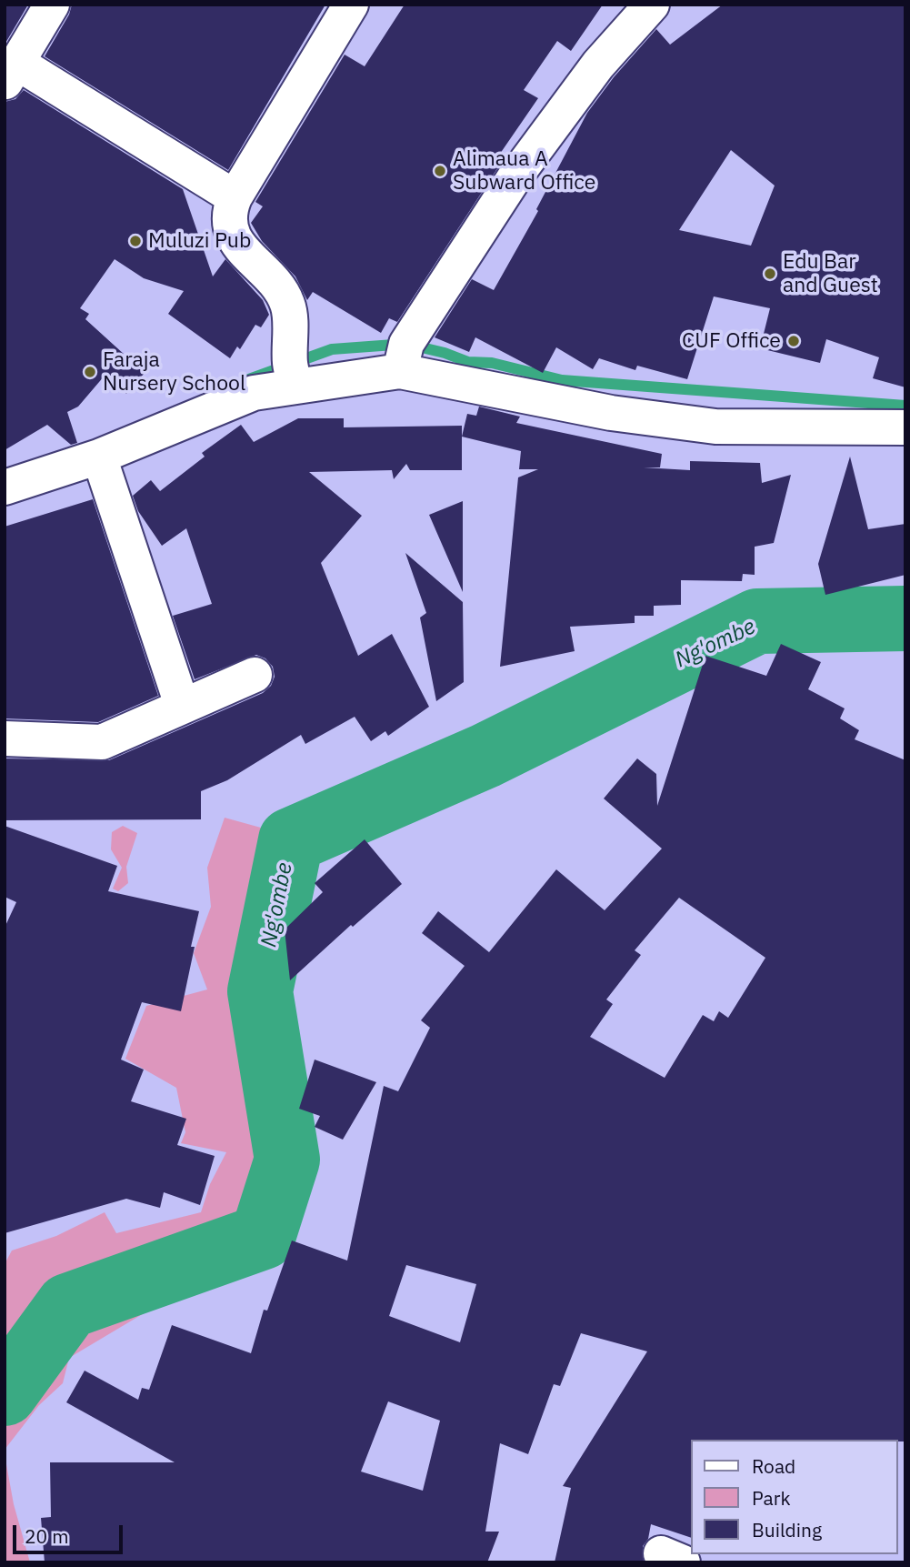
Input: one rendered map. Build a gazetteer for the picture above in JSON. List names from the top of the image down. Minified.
{"water":["Ng'ombe"],"places":["Alimaua A Subward Office","Muluzi Pub","Edu Bar and Guest","CUF Office","Faraja Nursery School"],"legend":["Road","Park","Building"],"scale_bar":"20 m"}
